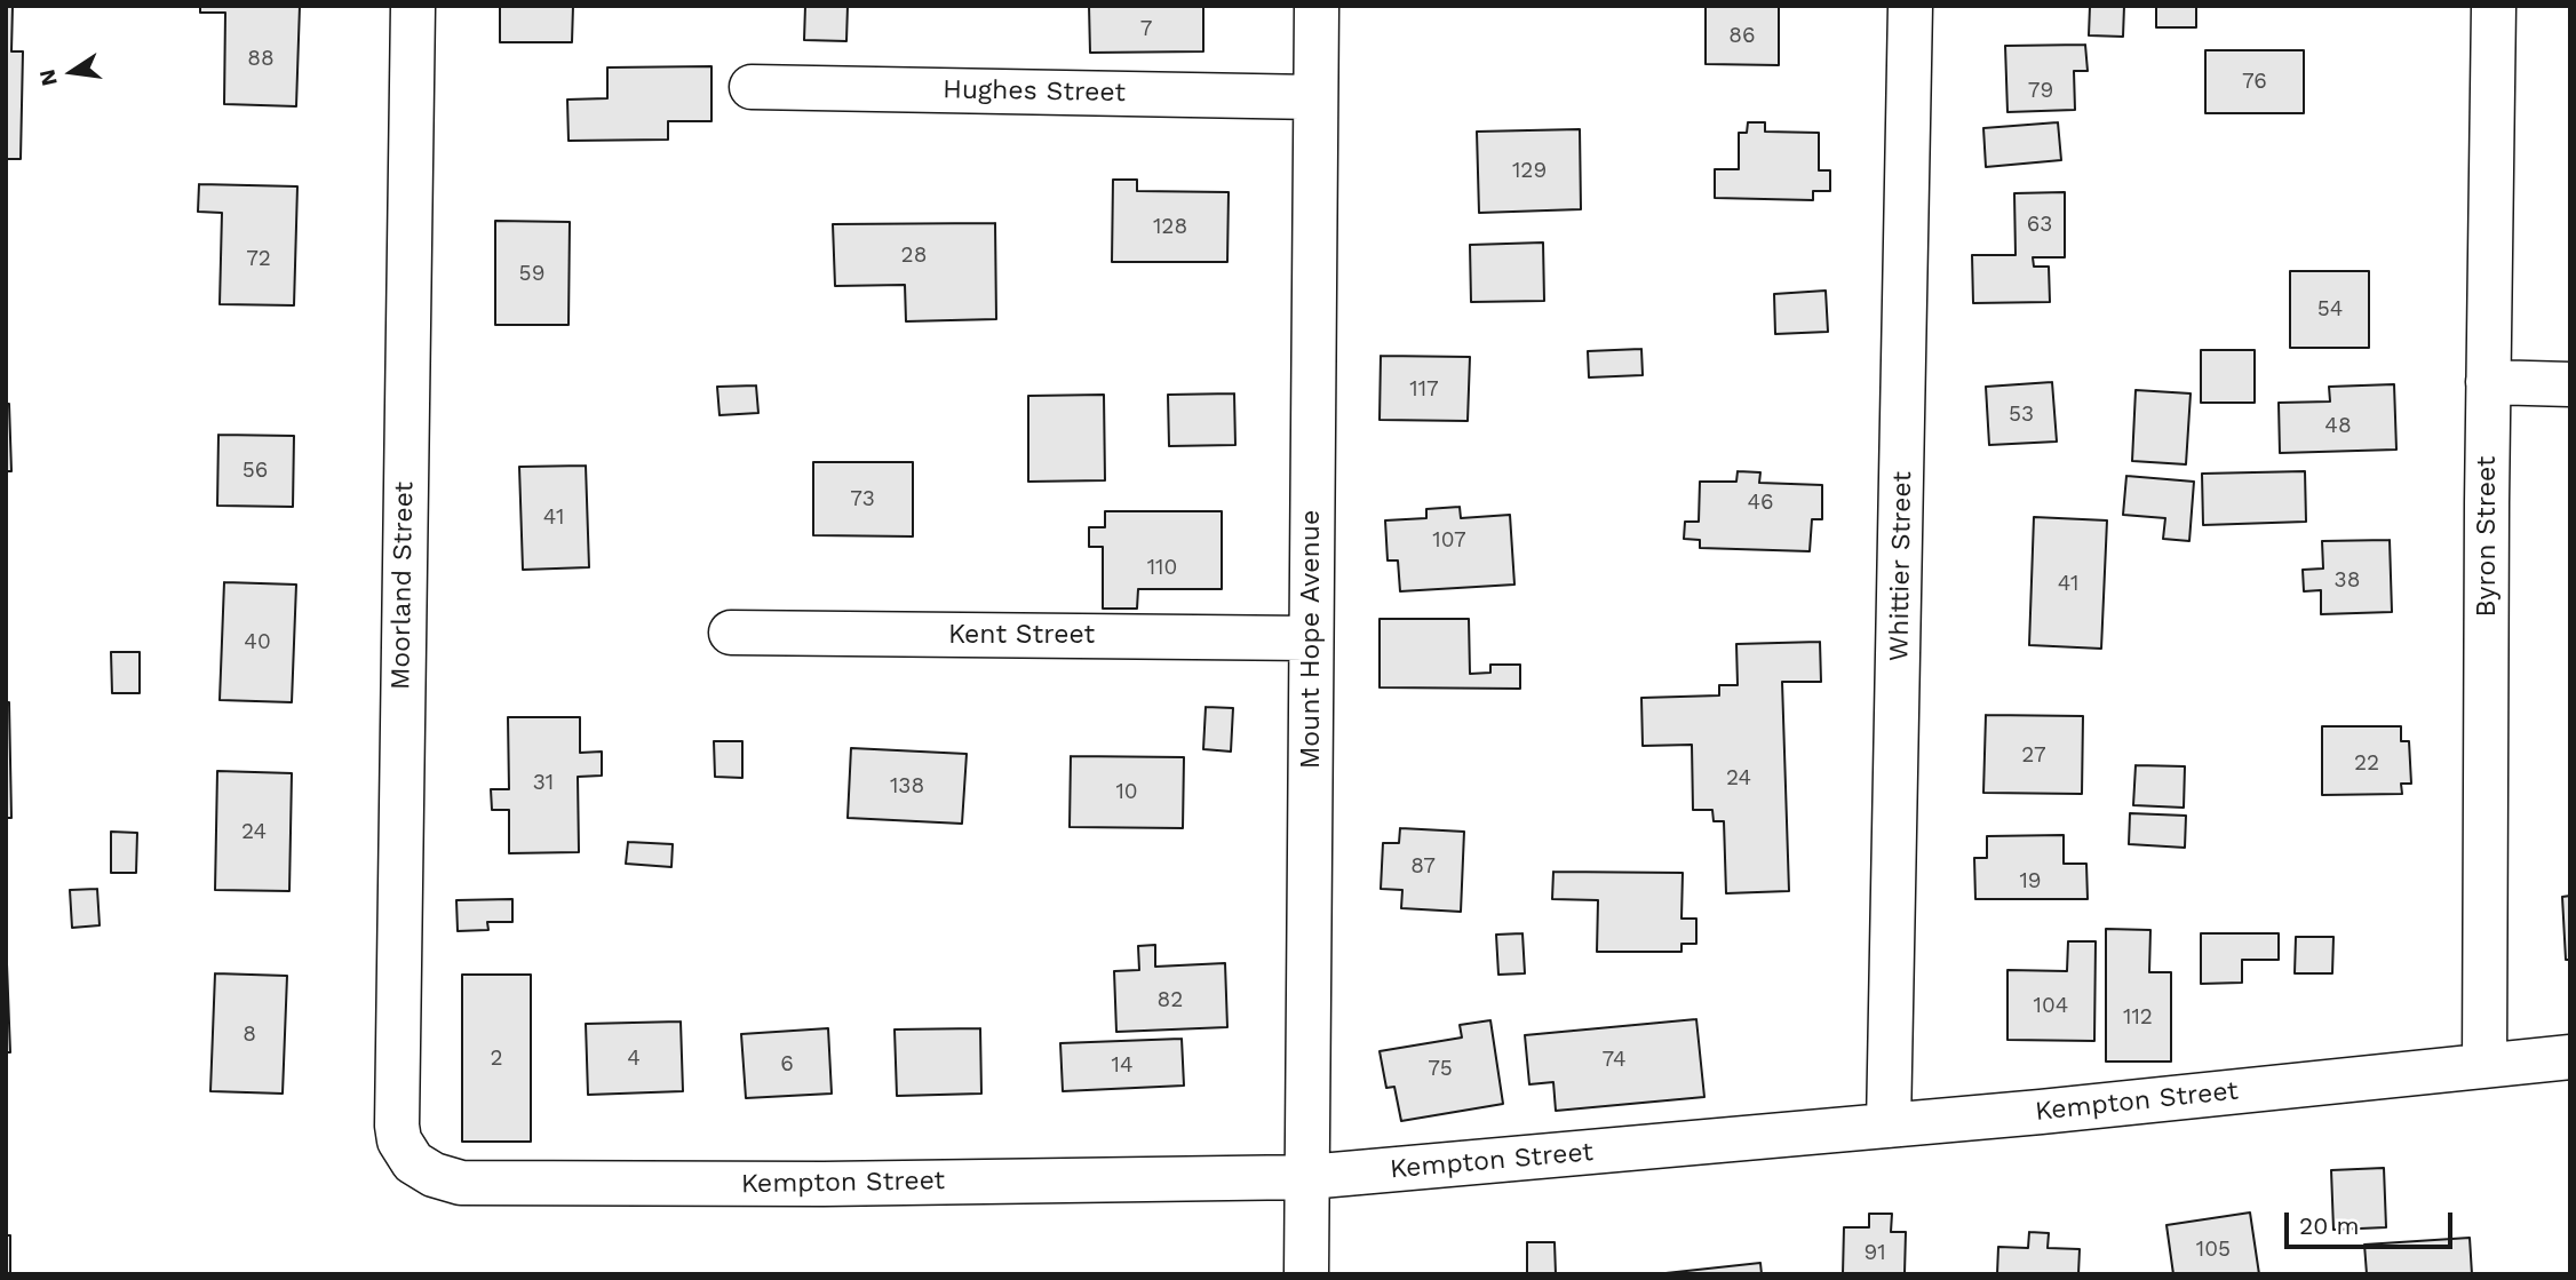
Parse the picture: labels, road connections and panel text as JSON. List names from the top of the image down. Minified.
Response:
{"streets":{"street":["Hughes Street","Byron Street","Whittier Street","Moorland Street","Kent Street","Mount Hope Avenue","Kempton Street"]},"crossings":[["Hughes Street","Mount Hope Avenue"],["Byron Street","Kempton Street"],["Whittier Street","Kempton Street"],["Moorland Street","Kempton Street"],["Kent Street","Mount Hope Avenue"],["Mount Hope Avenue","Kempton Street"]],"house_numbers":["7","86","88","76","79","129","63","128","28","72","59","54","117","53","48","56","73","46","41","107","110","38","41","40","27","22","24","31","138","10","24","87","19","82","104","112","8","2","4","74","6","14","75","105","91"],"scale_bar":"20 m","north":"left"}
